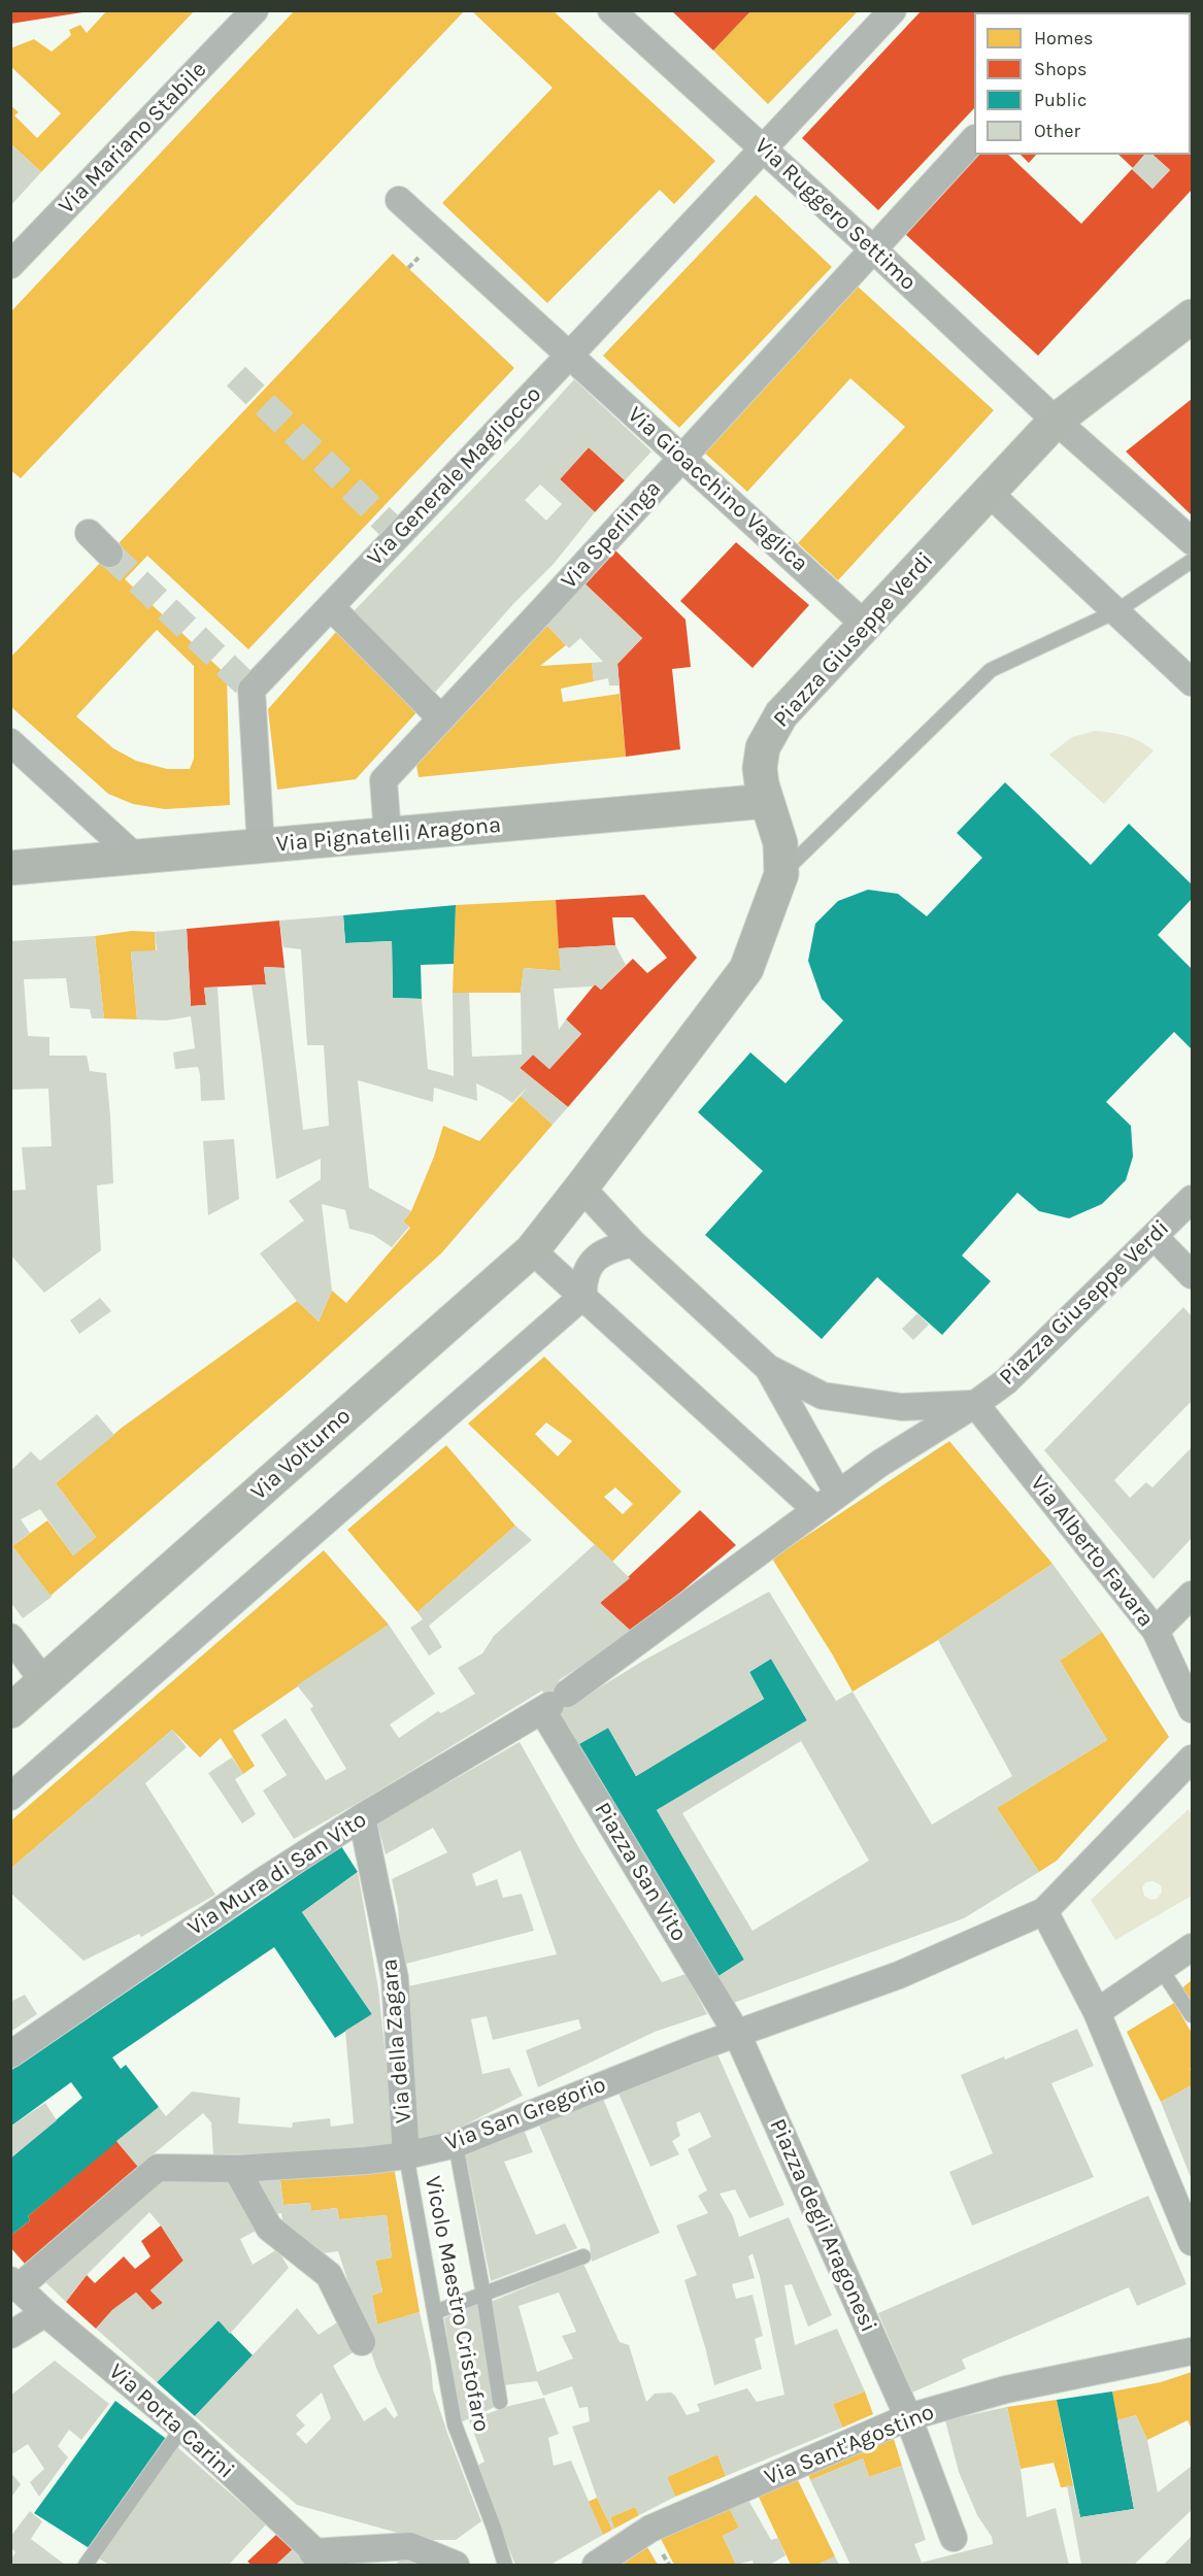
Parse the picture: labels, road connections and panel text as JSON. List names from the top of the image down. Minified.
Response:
{"streets":{"street":["Via Mariano Stabile","Via Ruggero Settimo","Via Generale Magliocco","Via Gioacchino Vaglica","Via Sperlinga","Piazza Giuseppe Verdi","Via Pignatelli Aragona","Via Volturno","Via Alberto Favara","Piazza San Vito","Via Mura di San Vito","Via della Zagara","Via San Gregorio","Piazza degli Aragonesi","Via Porta Carini","Via Sant'Agostino"],"lane":["Vicolo Maestro Cristofaro"]},"crossings":[["Via Ruggero Settimo","Via Generale Magliocco"],["Via Ruggero Settimo","Via Sperlinga"],["Via Ruggero Settimo","Piazza Giuseppe Verdi"],["Via Generale Magliocco","Via Gioacchino Vaglica"],["Via Generale Magliocco","Via Pignatelli Aragona"],["Via Gioacchino Vaglica","Via Sperlinga"],["Via Gioacchino Vaglica","Piazza Giuseppe Verdi"],["Via Sperlinga","Via Pignatelli Aragona"],["Piazza Giuseppe Verdi","Via Pignatelli Aragona"],["Piazza Giuseppe Verdi","Via Volturno"],["Piazza Giuseppe Verdi","Via Alberto Favara"],["Piazza Giuseppe Verdi","Via Mura di San Vito"],["Piazza San Vito","Via Mura di San Vito"],["Piazza San Vito","Via San Gregorio"],["Piazza San Vito","Piazza degli Aragonesi"],["Via Mura di San Vito","Via della Zagara"],["Via della Zagara","Via San Gregorio"],["Via della Zagara","Vicolo Maestro Cristofaro"],["Via San Gregorio","Piazza degli Aragonesi"],["Via San Gregorio","Vicolo Maestro Cristofaro"],["Via San Gregorio","Via Porta Carini"],["Piazza degli Aragonesi","Via Sant'Agostino"]],"legend":["Homes","Shops","Public","Other"]}
